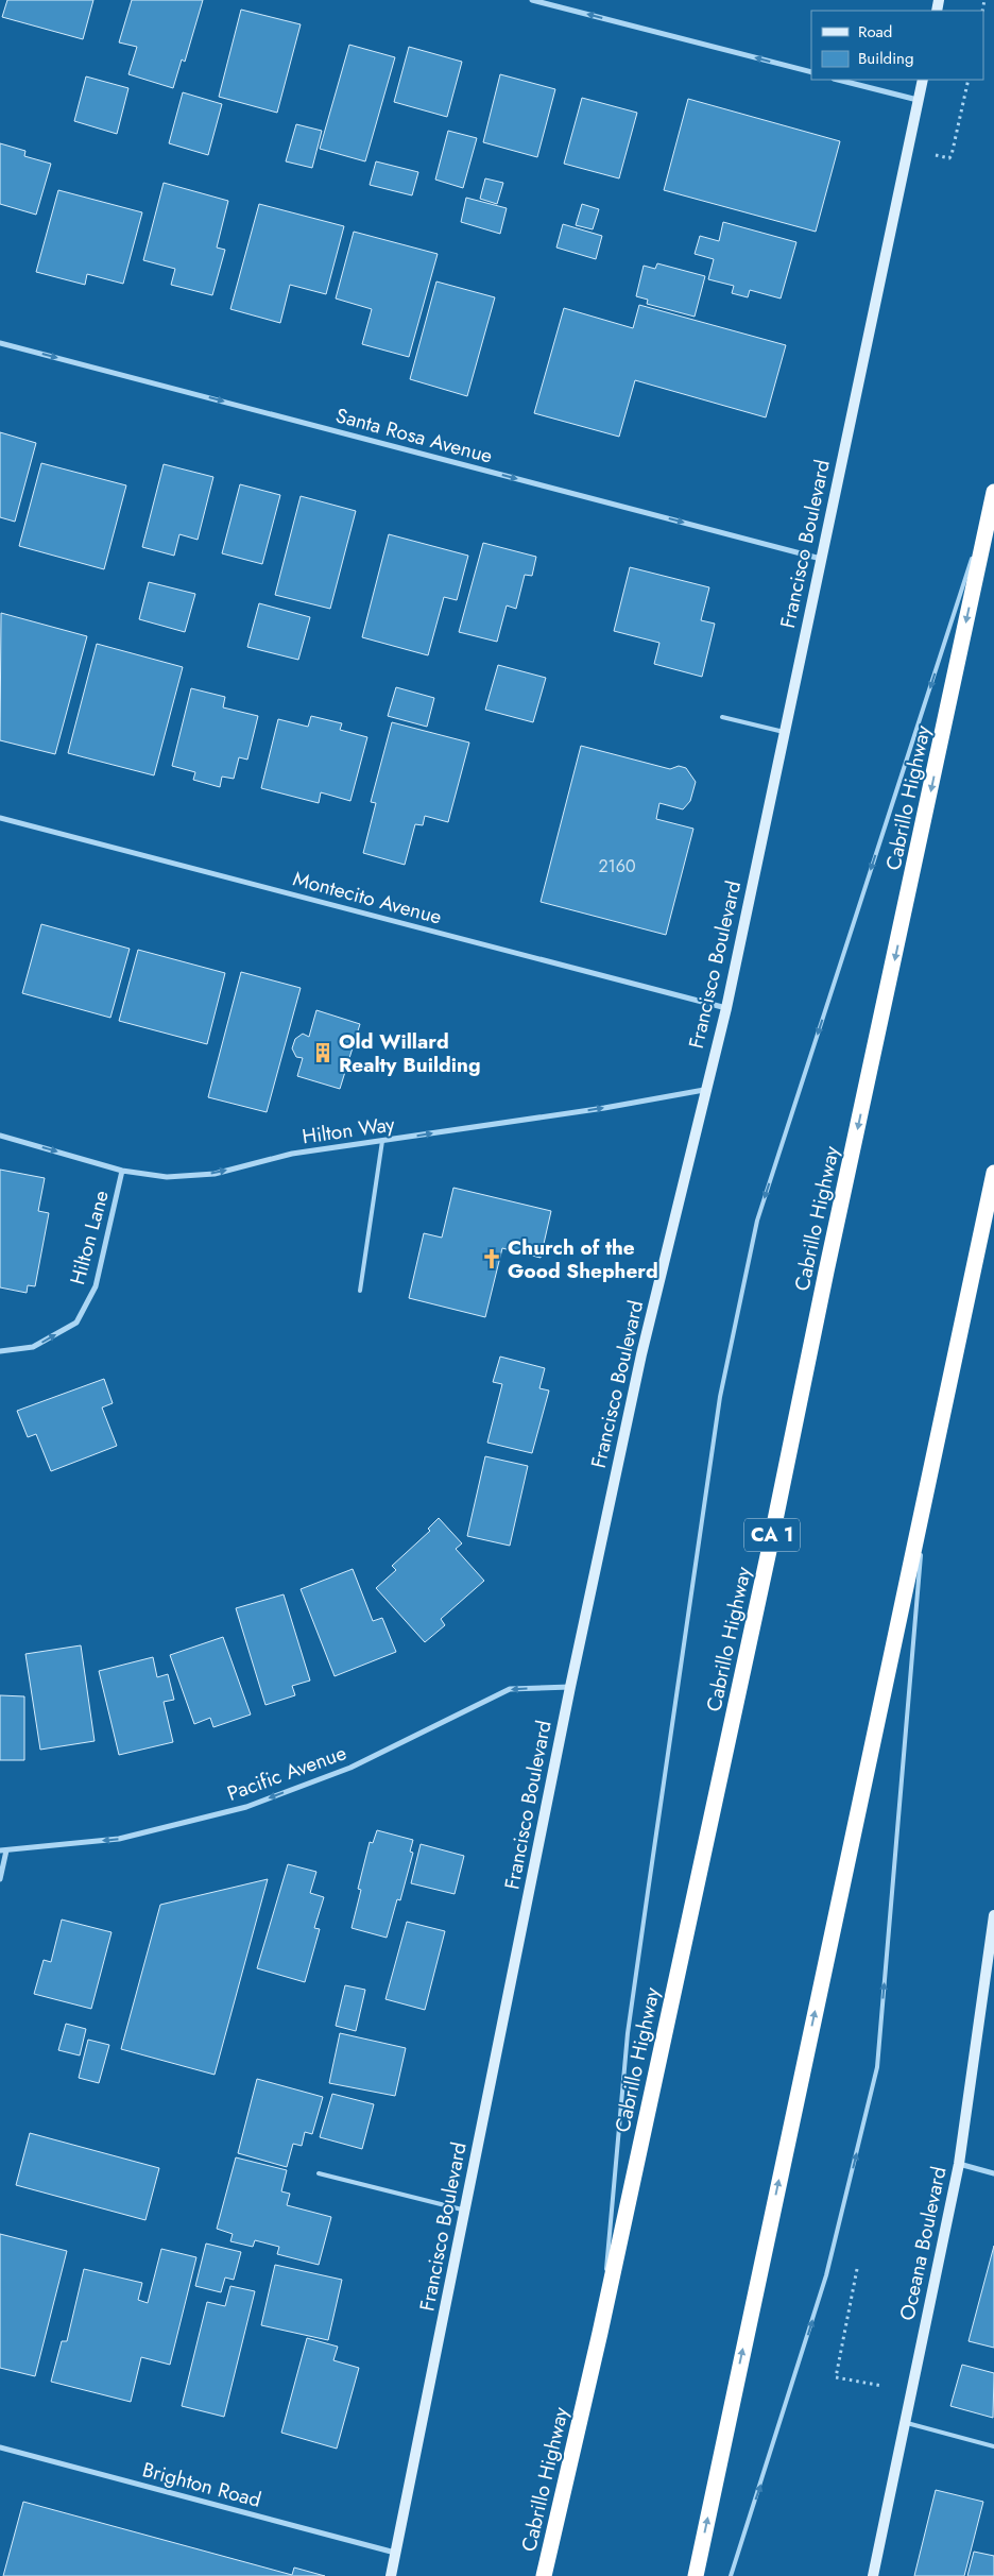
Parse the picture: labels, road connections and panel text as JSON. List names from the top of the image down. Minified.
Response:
{"streets":{"highway":["Cabrillo Highway","CA 1"],"street":["Santa Rosa Avenue","Francisco Boulevard","Montecito Avenue","Hilton Way","Hilton Lane","Pacific Avenue","Oceana Boulevard","Brighton Road"]},"crossings":[["Santa Rosa Avenue","Francisco Boulevard"],["Francisco Boulevard","Montecito Avenue"],["Francisco Boulevard","Hilton Way"],["Francisco Boulevard","Pacific Avenue"],["Francisco Boulevard","Brighton Road"],["Hilton Way","Hilton Lane"]],"one_way":["Santa Rosa Avenue","Cabrillo Highway","Hilton Way","Hilton Lane","Pacific Avenue"],"places":{"building":["Old Willard Realty Building"],"church":["Church of the Good Shepherd"]},"house_numbers":["2160"],"legend":["Road","Building"]}
